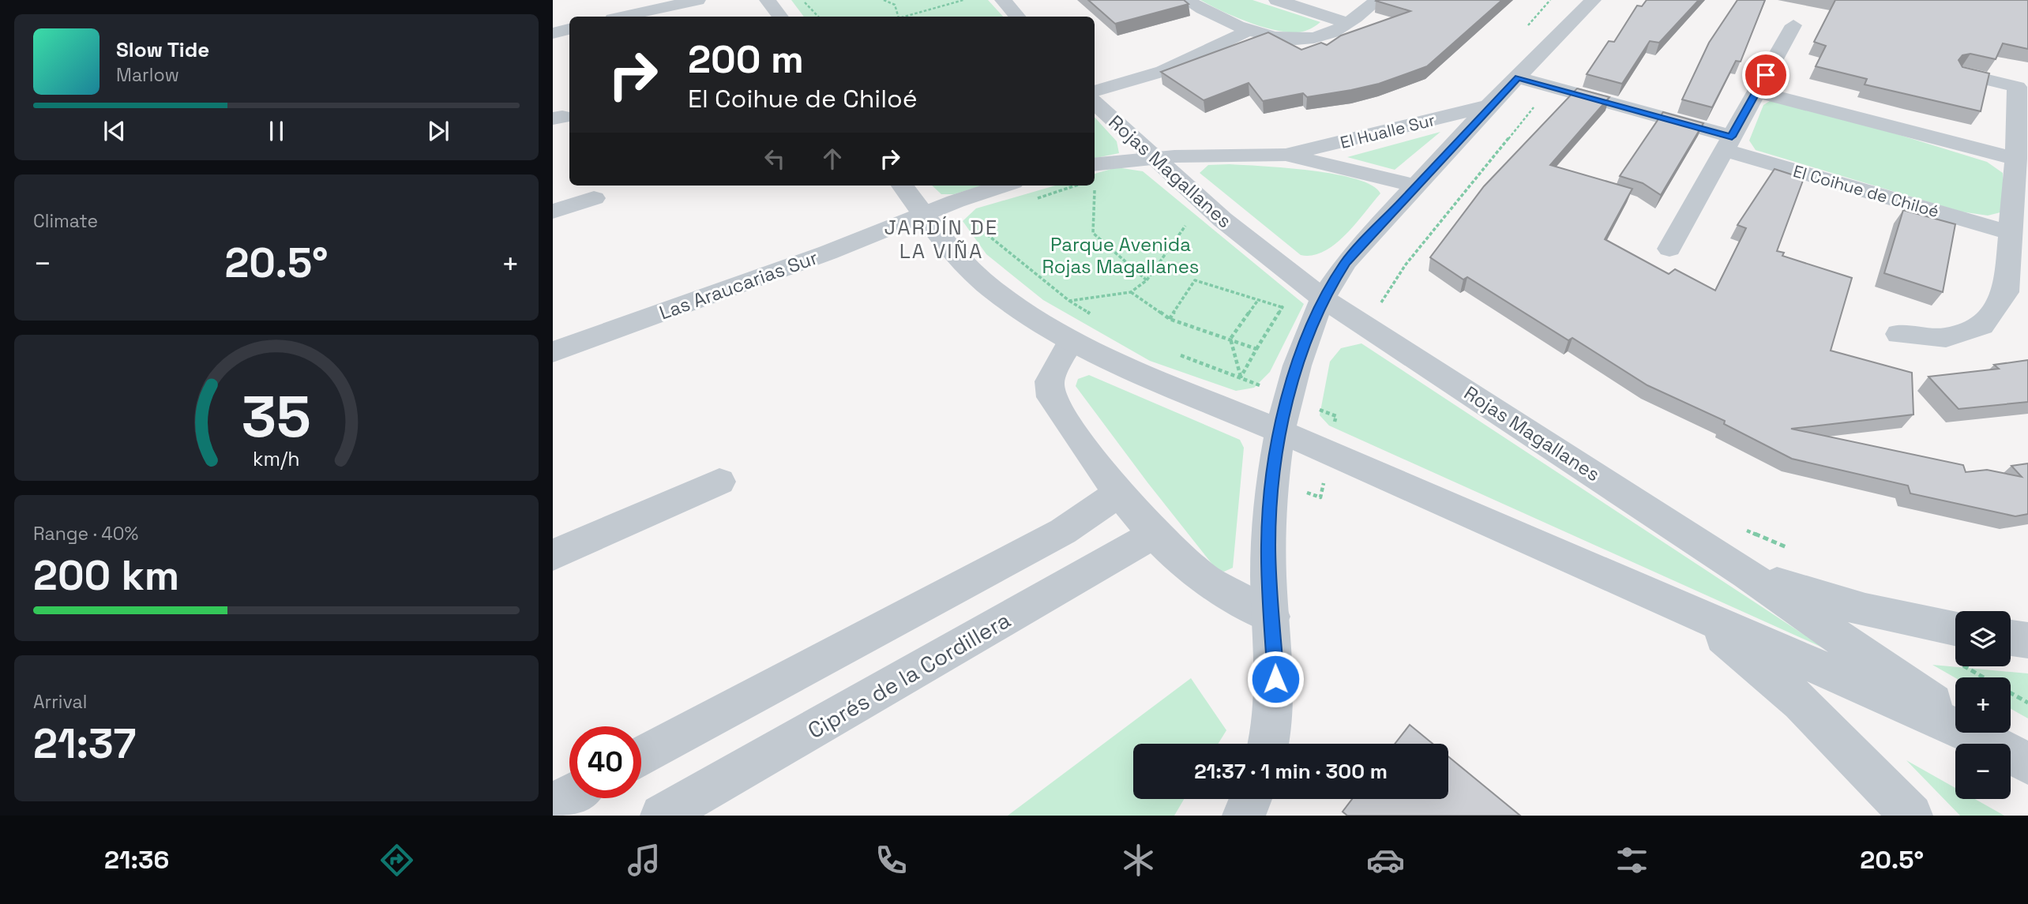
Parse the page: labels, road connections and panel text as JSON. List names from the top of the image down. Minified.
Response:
{"streets":{"street":["El Hualle Sur","Rojas Magallanes","El Coihue de Chiloé","Las Araucarias Sur","Ciprés de la Cordillera"]},"crossings":[["El Hualle Sur","Rojas Magallanes"],["El Hualle Sur","El Coihue de Chiloé"],["Rojas Magallanes","Las Araucarias Sur"]],"districts":["JARDÍN DE LA VIÑA"],"parks":["Parque Avenida Rojas Magallanes"],"page":{"turn":["200 m","El Coihue de Chiloé"],"song":["Slow Tide","Marlow"],"tile":["Climate",["Range · 40%","200 km"],["Arrival","21:37"]],"heat":["−","20.5°","+"],"map_buttons":["+","−"],"limit":"40","trip":"21:37 · 1 min · 300 m","tabs":["21:36","20.5°"],"gauge":["35","km/h"]}}
